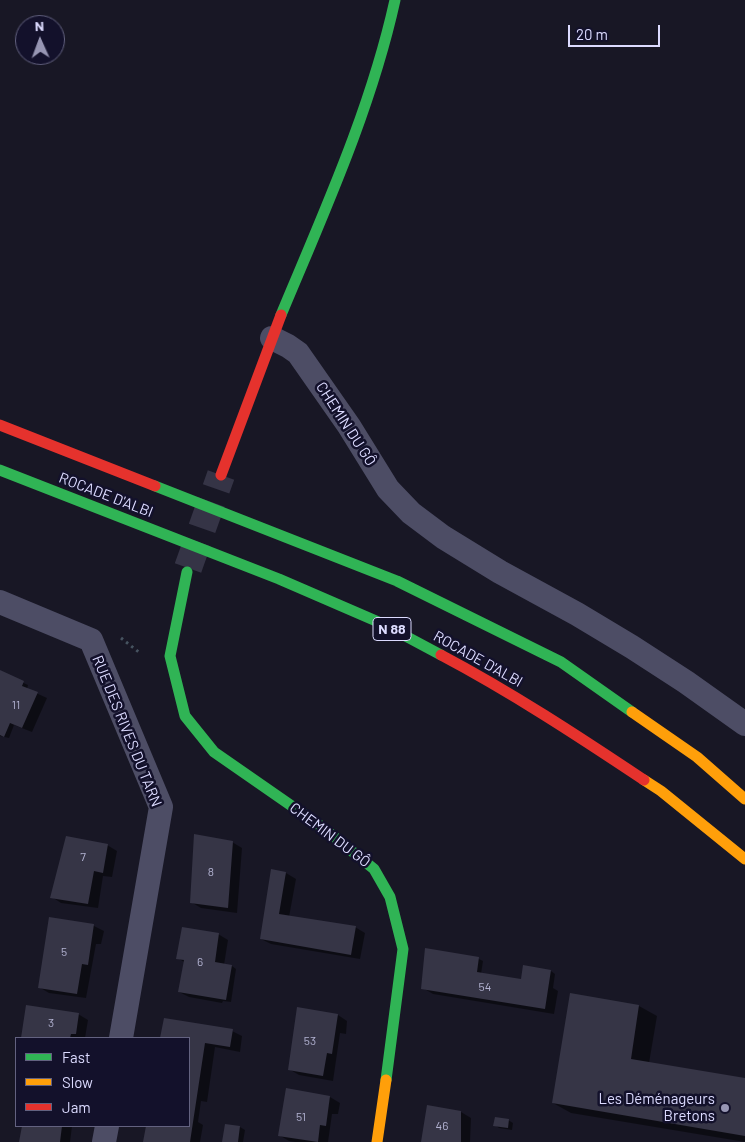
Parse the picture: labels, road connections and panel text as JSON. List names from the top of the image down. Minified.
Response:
{"streets":{"main road":["CHEMIN DU GÔ","ROCADE D'ALBI","N 88"],"street":["RUE DES RIVES DU TARN"]},"places":["Les Déménageurs Bretons"],"house_numbers":["11","7","8","5","6","54","3","53","51","46"],"legend":["Fast","Slow","Jam"],"scale_bar":"20 m","north":"top"}
